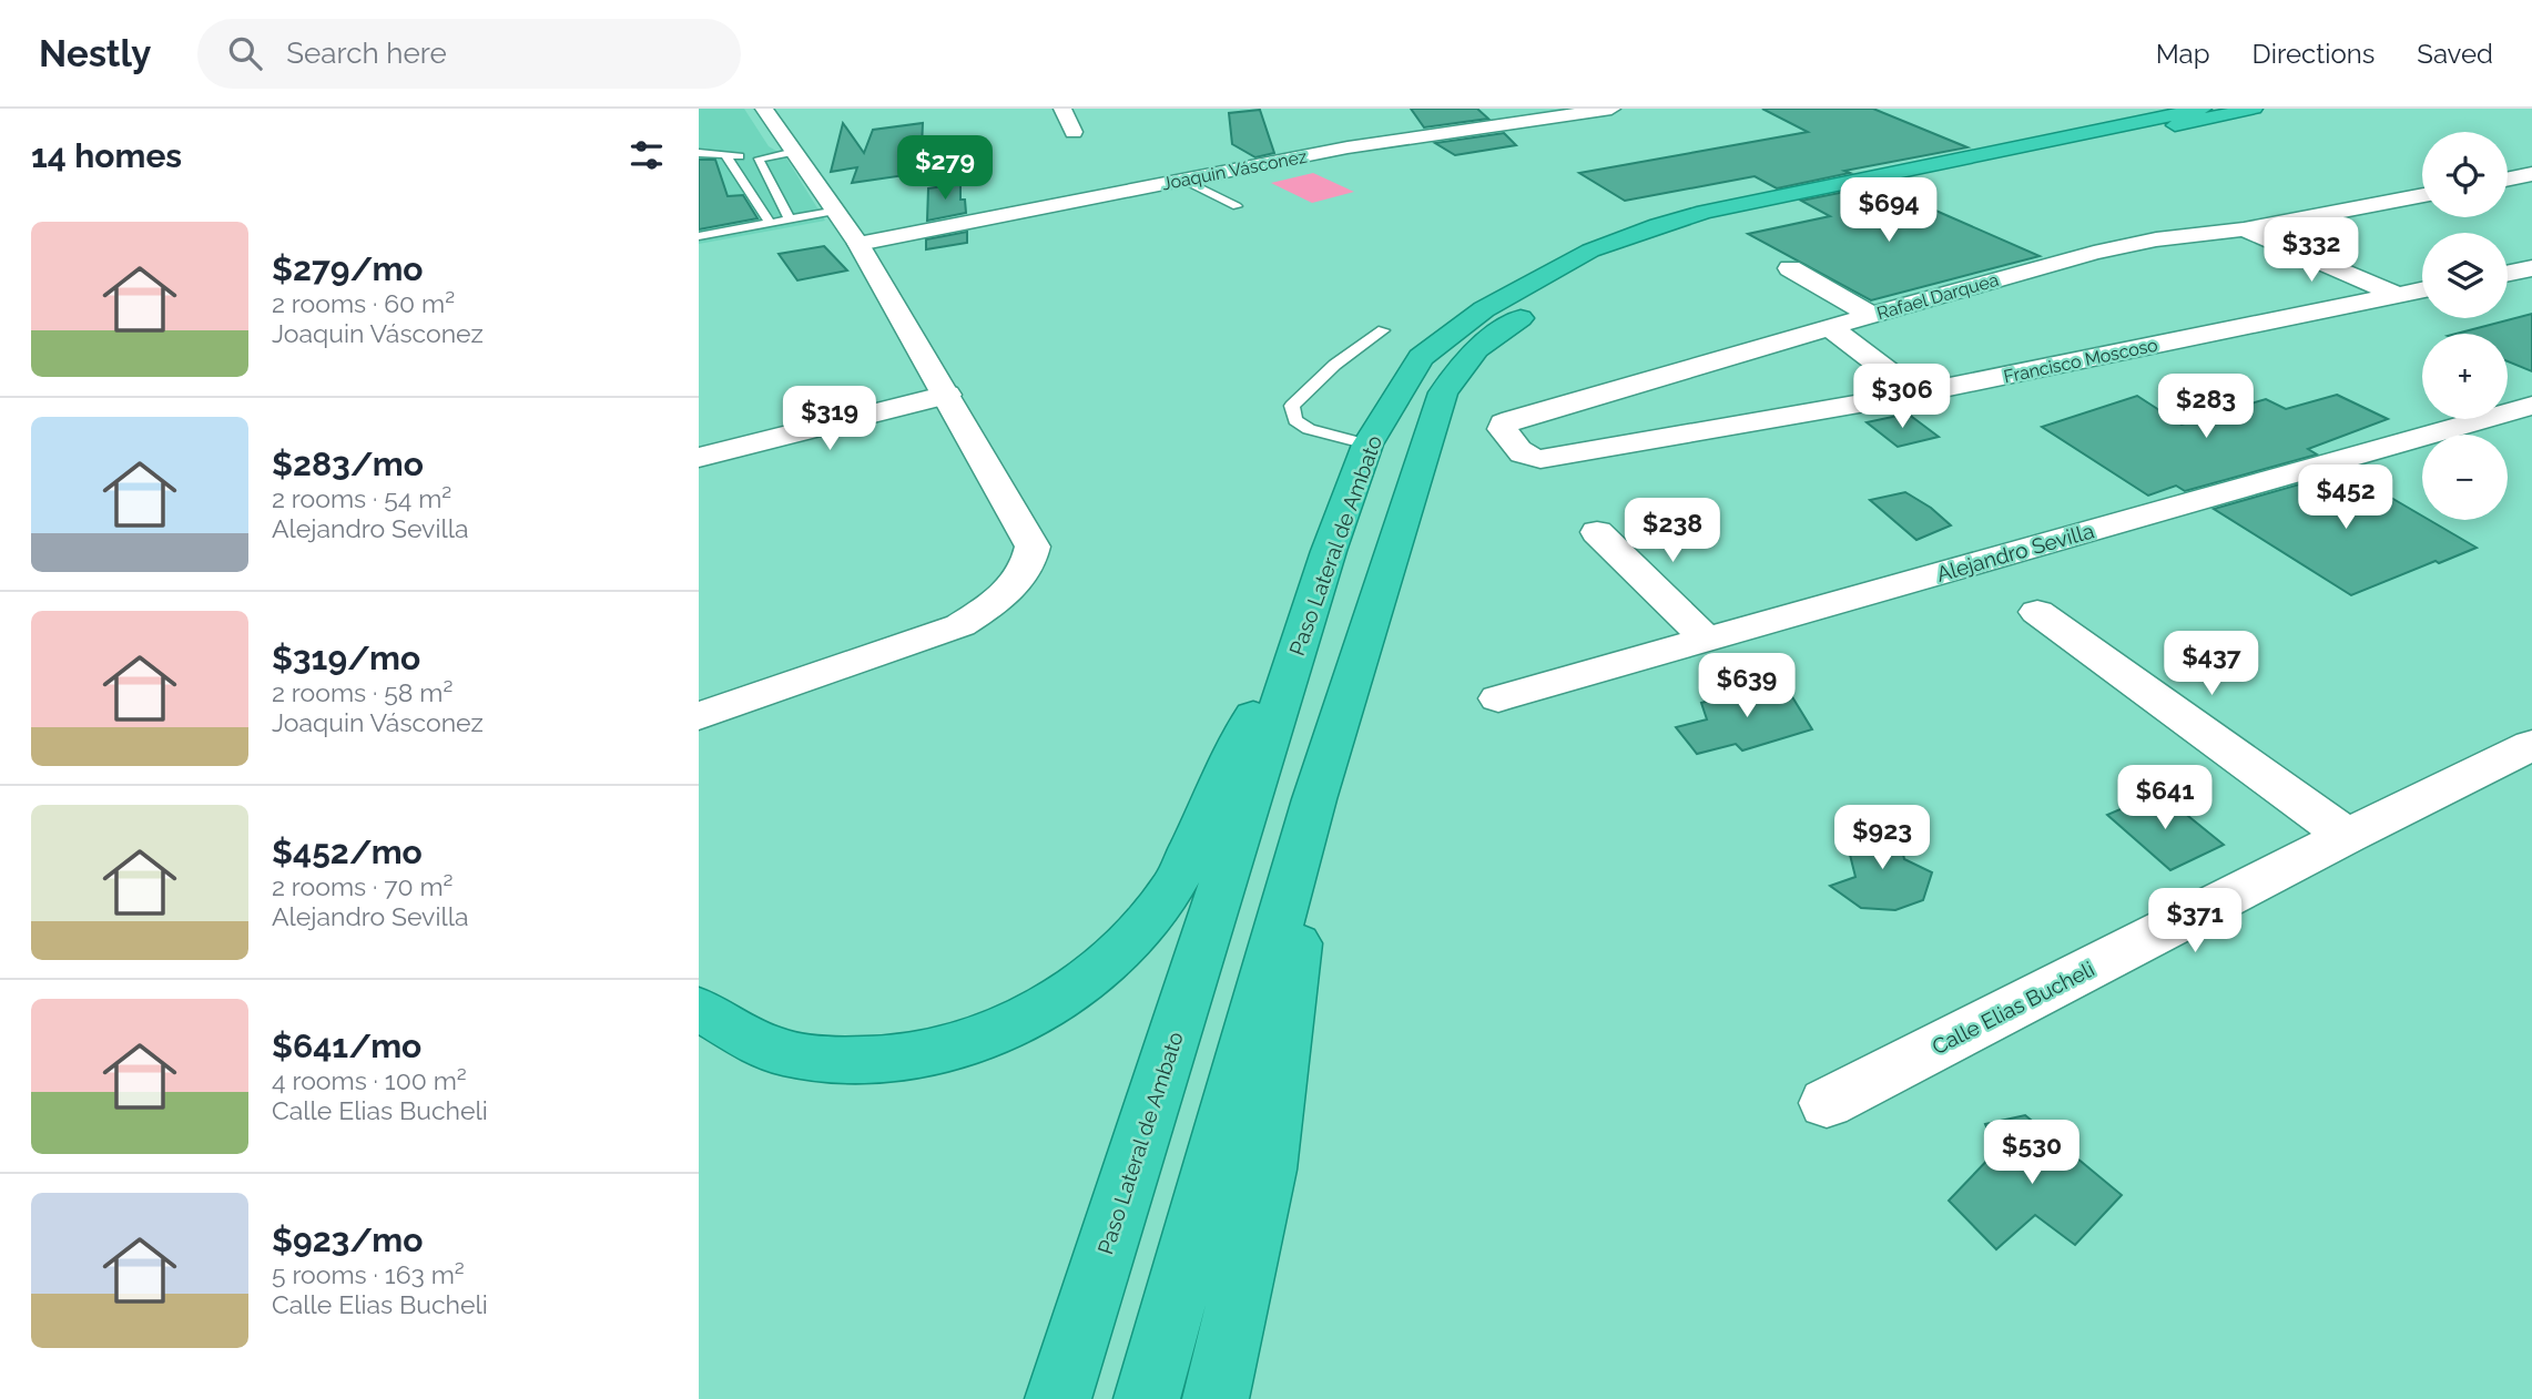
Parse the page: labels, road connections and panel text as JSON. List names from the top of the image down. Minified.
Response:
{"streets":{"highway":["Paso Lateral de Ambato"],"street":["Joaquin Vásconez","Rafael Darquea","Francisco Moscoso","Alejandro Sevilla","Calle Elias Bucheli"]},"crossings":[["Rafael Darquea","Francisco Moscoso"]],"page":{"header":"Nestly","search":"Search here","nav":["Map","Directions","Saved"],"heading":"14 homes","map_buttons":["+","−"],"price":["$279","$694","$332","$306","$283","$319","$452","$238","$437","$639","$641","$923","$371","$530"],"list":[{"name":"$279/mo","note":"2 rooms · 60 m² · Joaquin Vásconez"},{"name":"$283/mo","note":"2 rooms · 54 m² · Alejandro Sevilla"},{"name":"$319/mo","note":"2 rooms · 58 m² · Joaquin Vásconez"},{"name":"$452/mo","note":"2 rooms · 70 m² · Alejandro Sevilla"},{"name":"$641/mo","note":"4 rooms · 100 m² · Calle Elias Bucheli"},{"name":"$923/mo","note":"5 rooms · 163 m² · Calle Elias Bucheli"}]}}
